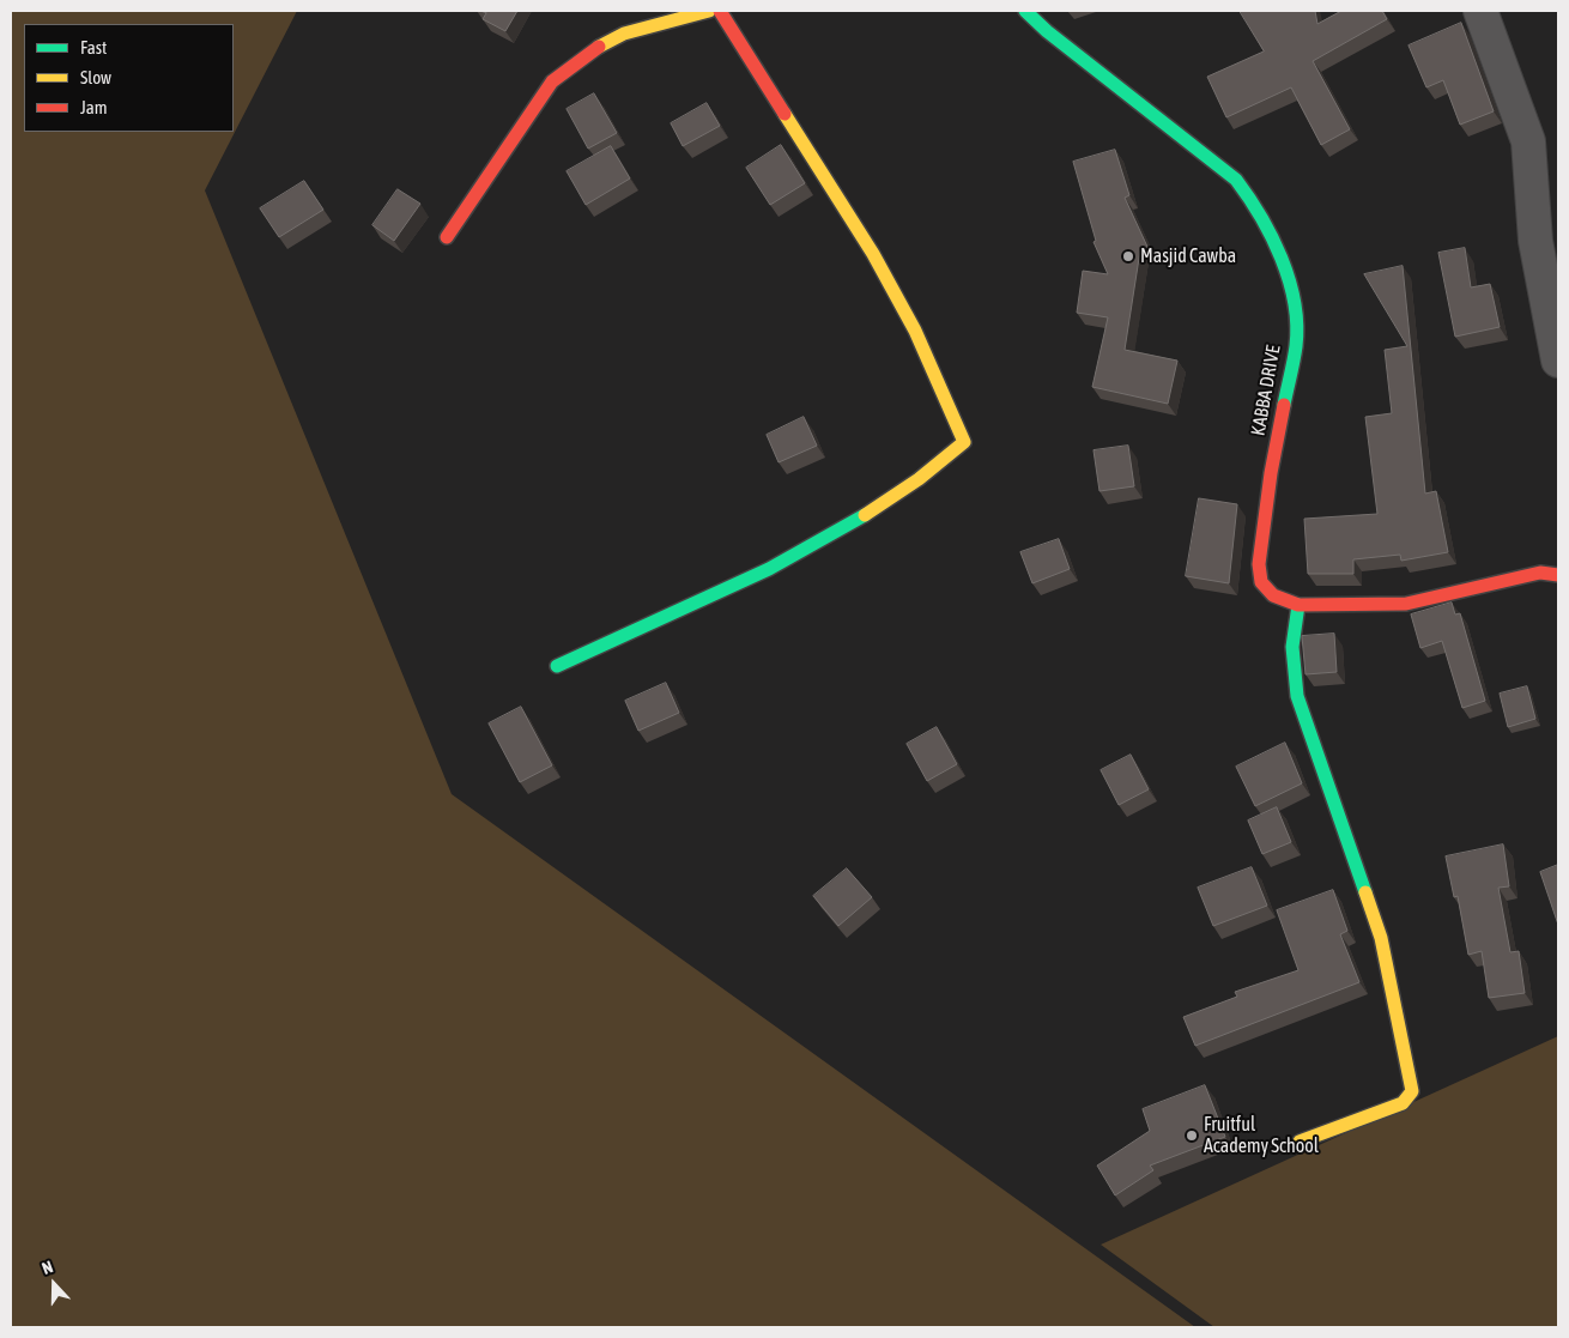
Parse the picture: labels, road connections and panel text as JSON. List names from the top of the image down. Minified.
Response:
{"streets":{"street":["KABBA DRIVE"]},"places":["Masjid Cawba","Fruitful Academy School"],"legend":["Fast","Slow","Jam"],"north":"top"}
